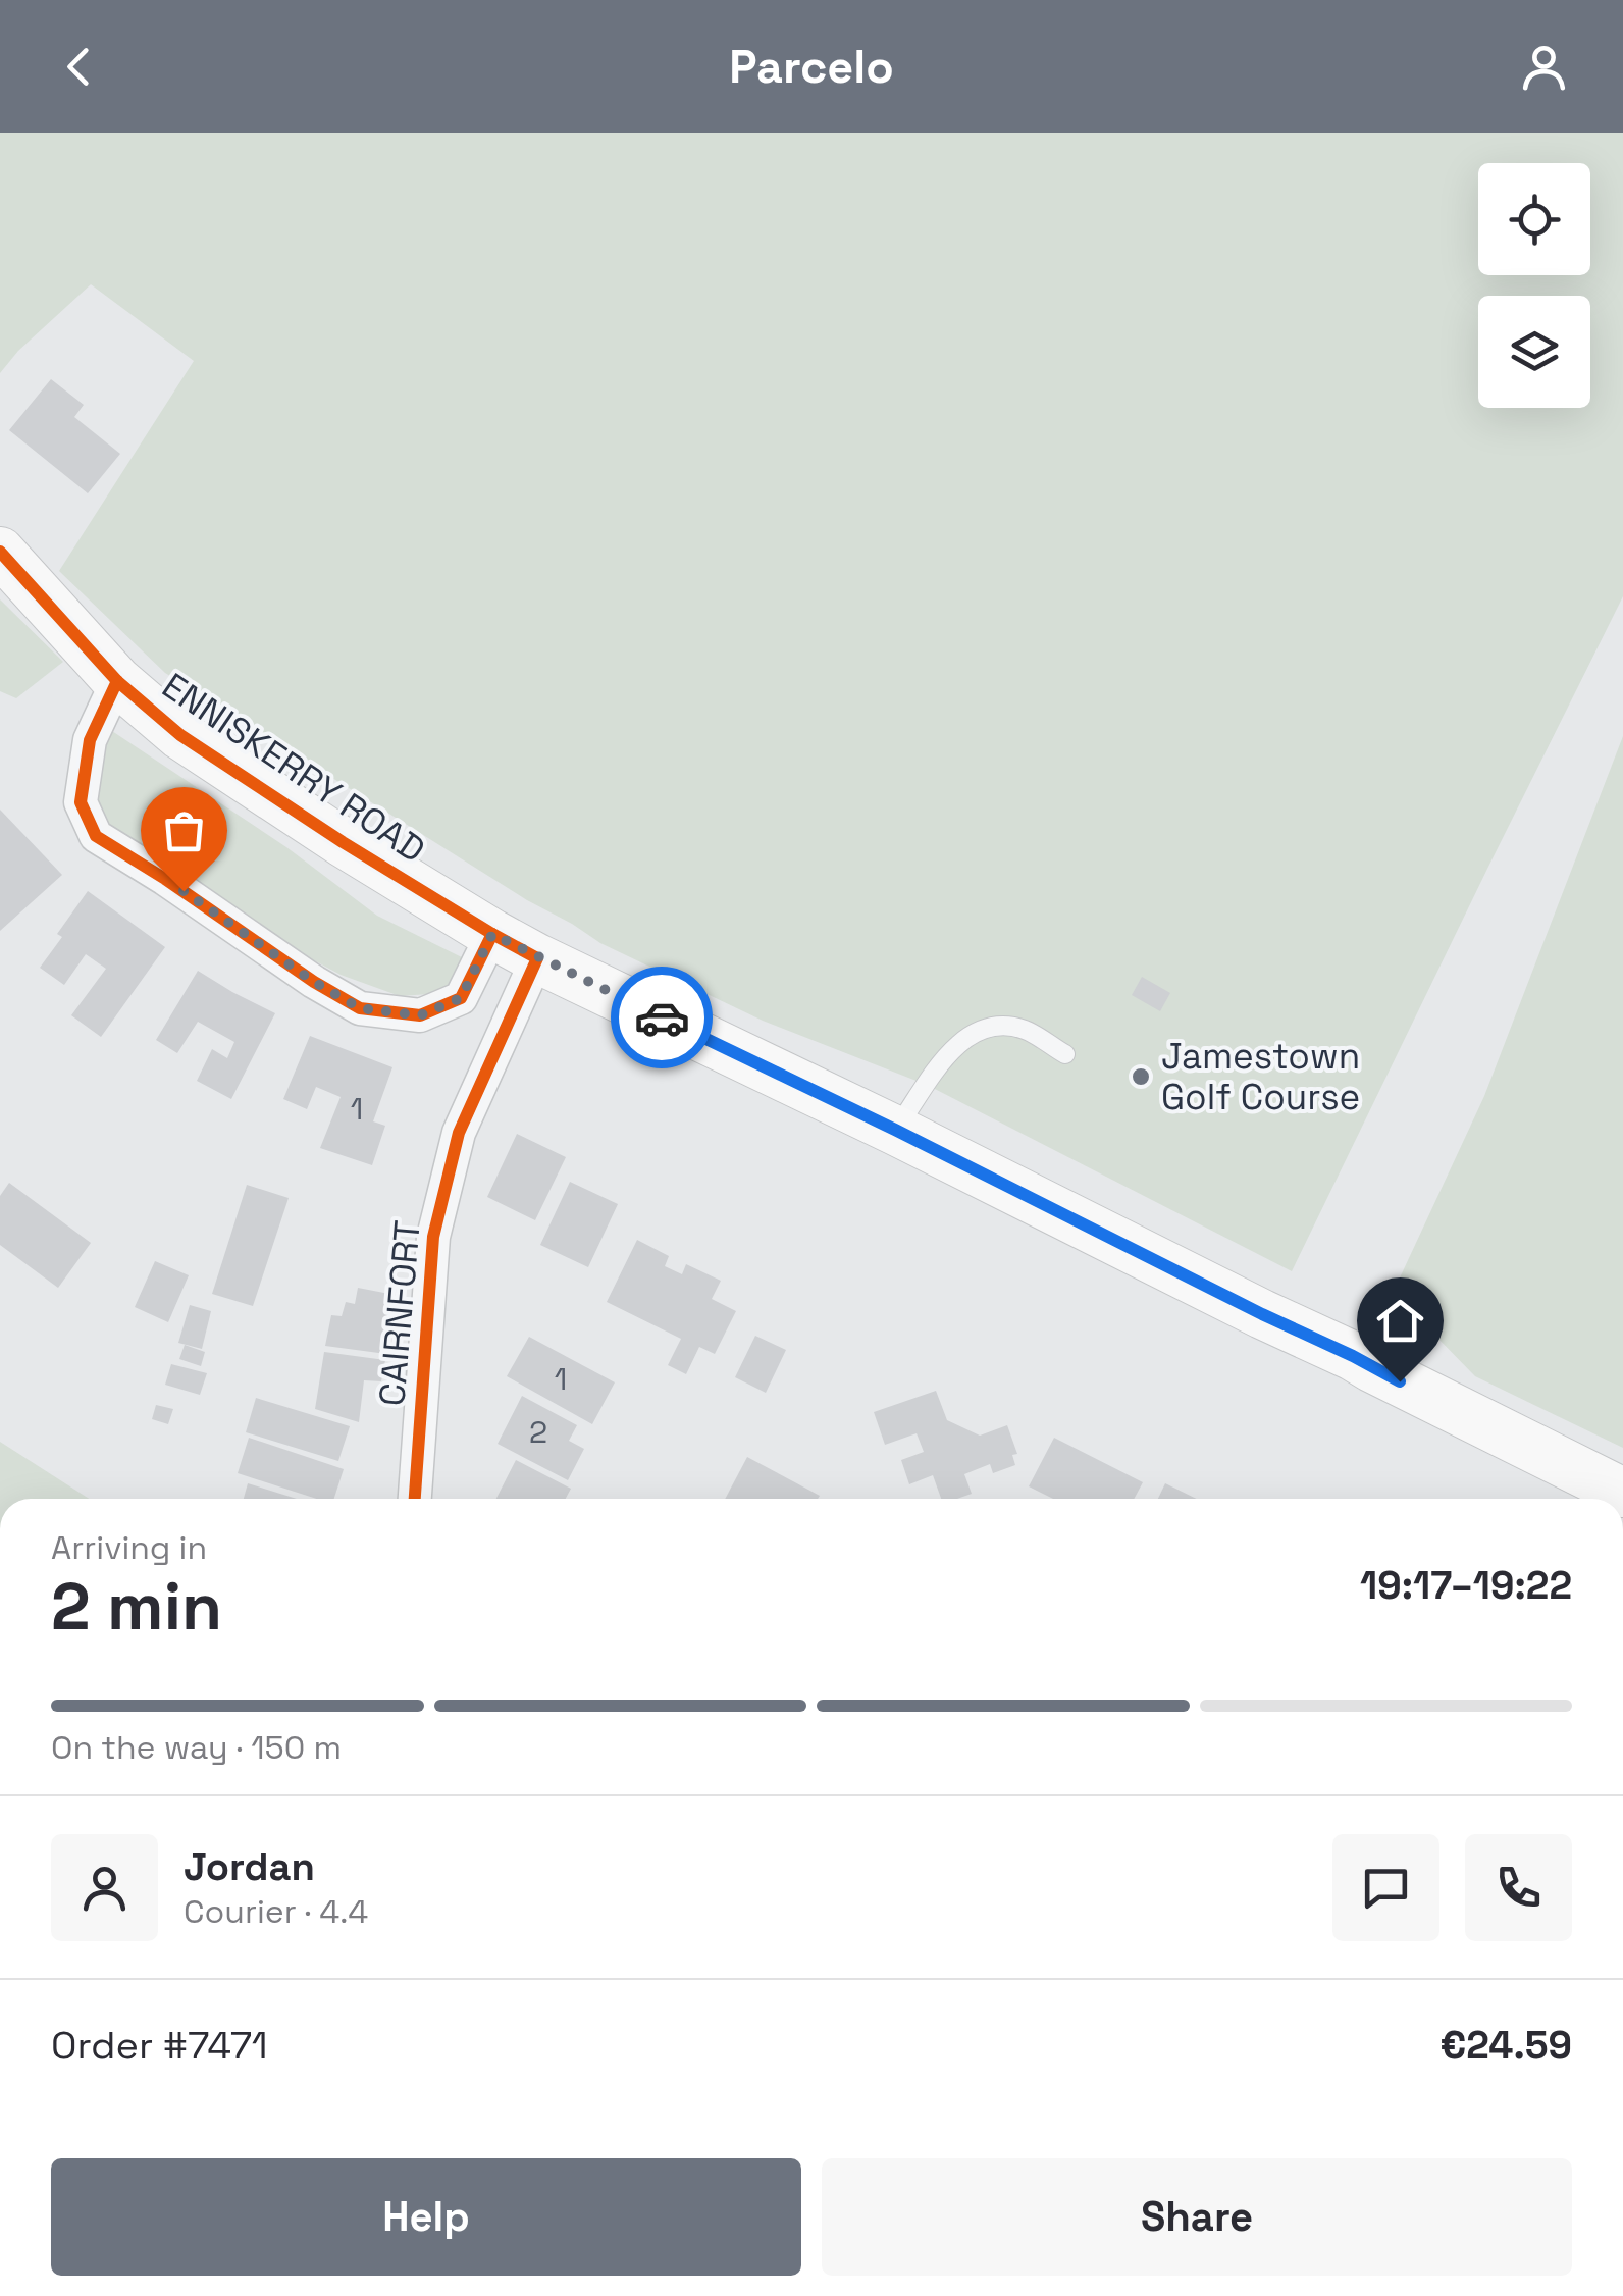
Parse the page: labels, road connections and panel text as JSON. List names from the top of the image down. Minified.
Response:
{"streets":{"main road":["ENNISKERRY ROAD"],"street":["CAIRNFORT"]},"crossings":[["ENNISKERRY ROAD","CAIRNFORT"]],"places":["Jamestown Golf Course"],"house_numbers":["1","1","2"],"page":{"header":"Parcelo","heading":["2 min","Arriving in","19:17–19:22"],"panel":["Jordan","Courier · 4.4","Order #7471","€24.59"],"bar":"On the way · 150 m","buttons":["Help","Share"]}}
